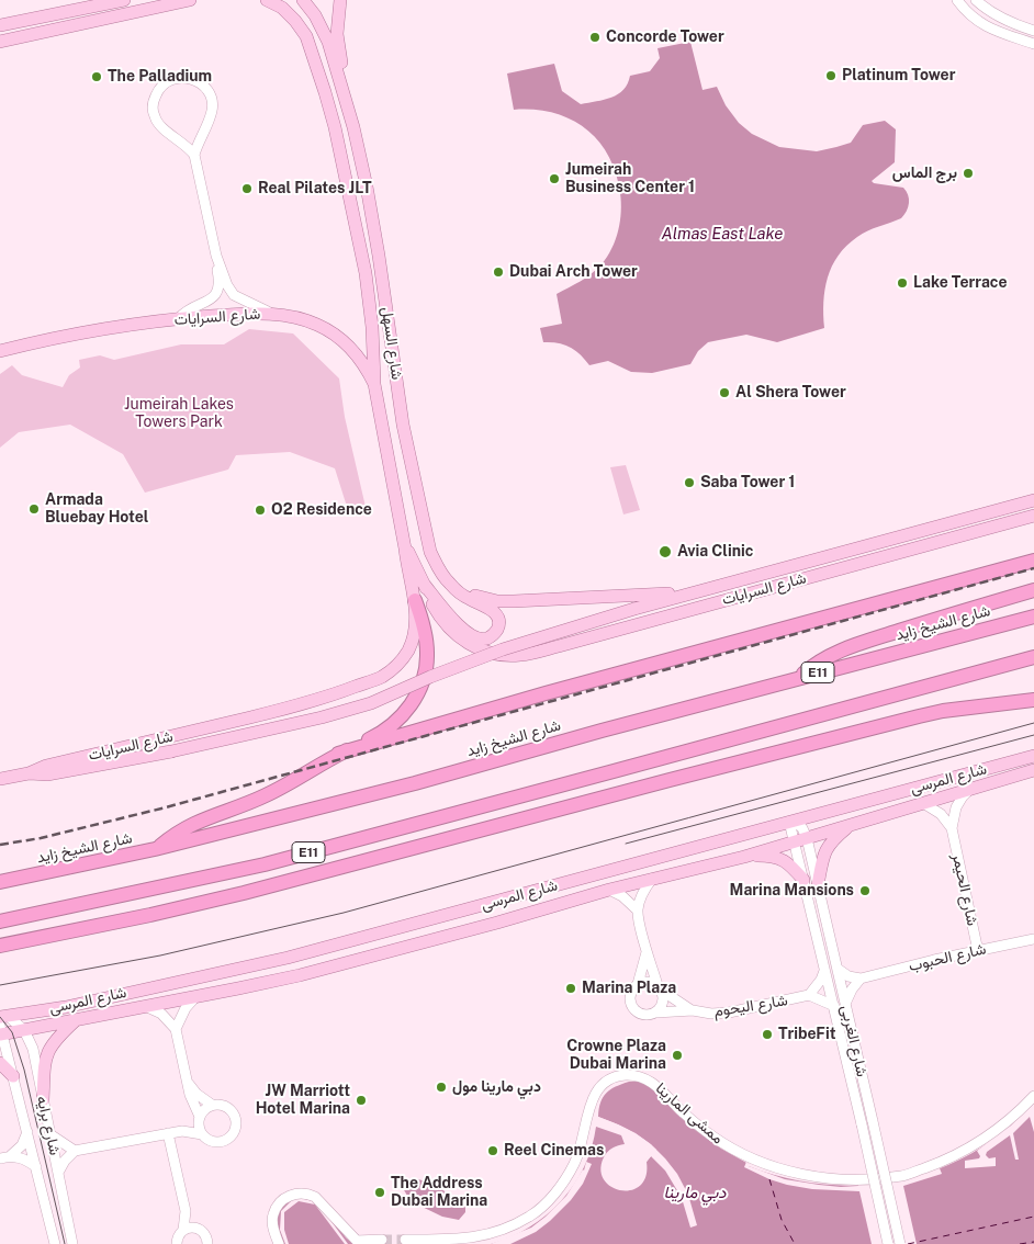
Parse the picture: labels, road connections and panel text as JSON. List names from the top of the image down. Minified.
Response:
{"streets":{"highway":["شارع الشيخ زايد","E11"],"main road":["شارع السرايات","شارع السهل","شارع المرسى"],"street":["شارع الحيمر","شارع الحبوب","شارع اليحوم","شارع الغربى","ممشى المارينا","شارع برايه"]},"crossings":[["شارع السرايات","شارع السهل"],["شارع المرسى","شارع الحيمر"],["شارع المرسى","شارع الحبوب"],["شارع المرسى","شارع اليحوم"],["شارع المرسى","شارع الغربى"],["شارع المرسى","شارع برايه"],["شارع الحيمر","شارع الحبوب"],["شارع الحيمر","شارع الغربى"],["شارع الحبوب","شارع الغربى"],["شارع اليحوم","شارع الغربى"]],"water":["Almas East Lake","دبي مارينا"],"parks":["Jumeirah Lakes Towers Park"],"places":["Concorde Tower","Platinum Tower","The Palladium","برج الماس","Jumeirah Business Center 1","Real Pilates JLT","Dubai Arch Tower","Lake Terrace","Al Shera Tower","Saba Tower 1","Armada Bluebay Hotel","O2 Residence","Avia Clinic","Marina Mansions","Marina Plaza","TribeFit","Crowne Plaza Dubai Marina","دبي مارينا مول","JW Marriott Hotel Marina","Reel Cinemas","The Address Dubai Marina"]}
